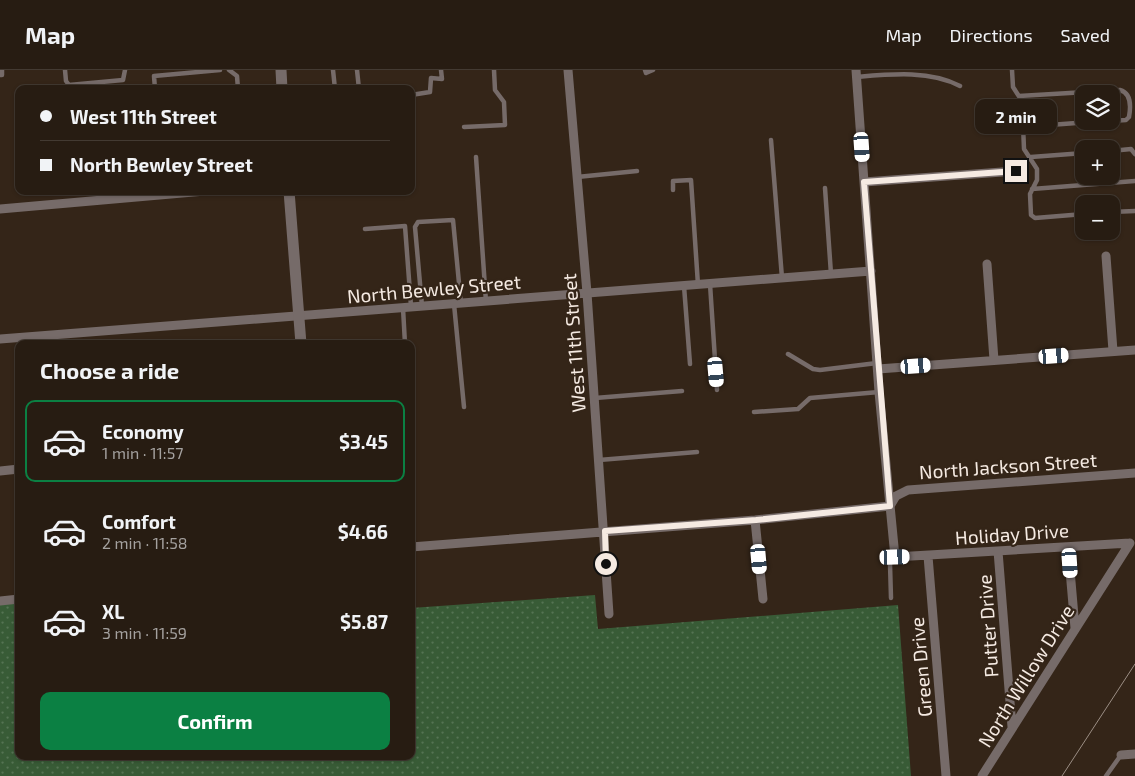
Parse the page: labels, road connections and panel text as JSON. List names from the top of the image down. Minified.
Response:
{"streets":{"street":["North Bewley Street","West 11th Street","North Jackson Street","Holiday Drive","Putter Drive","Green Drive","North Willow Drive"]},"crossings":[["North Bewley Street","West 11th Street"],["Holiday Drive","Putter Drive"],["Holiday Drive","Green Drive"],["Holiday Drive","North Willow Drive"],["Putter Drive","North Willow Drive"]],"page":{"header":"Map","nav":["Map","Directions","Saved"],"map_buttons":["+","−"],"banner":["West 11th Street","North Bewley Street"],"bubble":"2 min","heading":"Choose a ride","list":[{"name":"Economy","note":"1 min · 11:57","value":"$3.45"},{"name":"Comfort","note":"2 min · 11:58","value":"$4.66"},{"name":"XL","note":"3 min · 11:59","value":"$5.87"}],"buttons":"Confirm"}}
